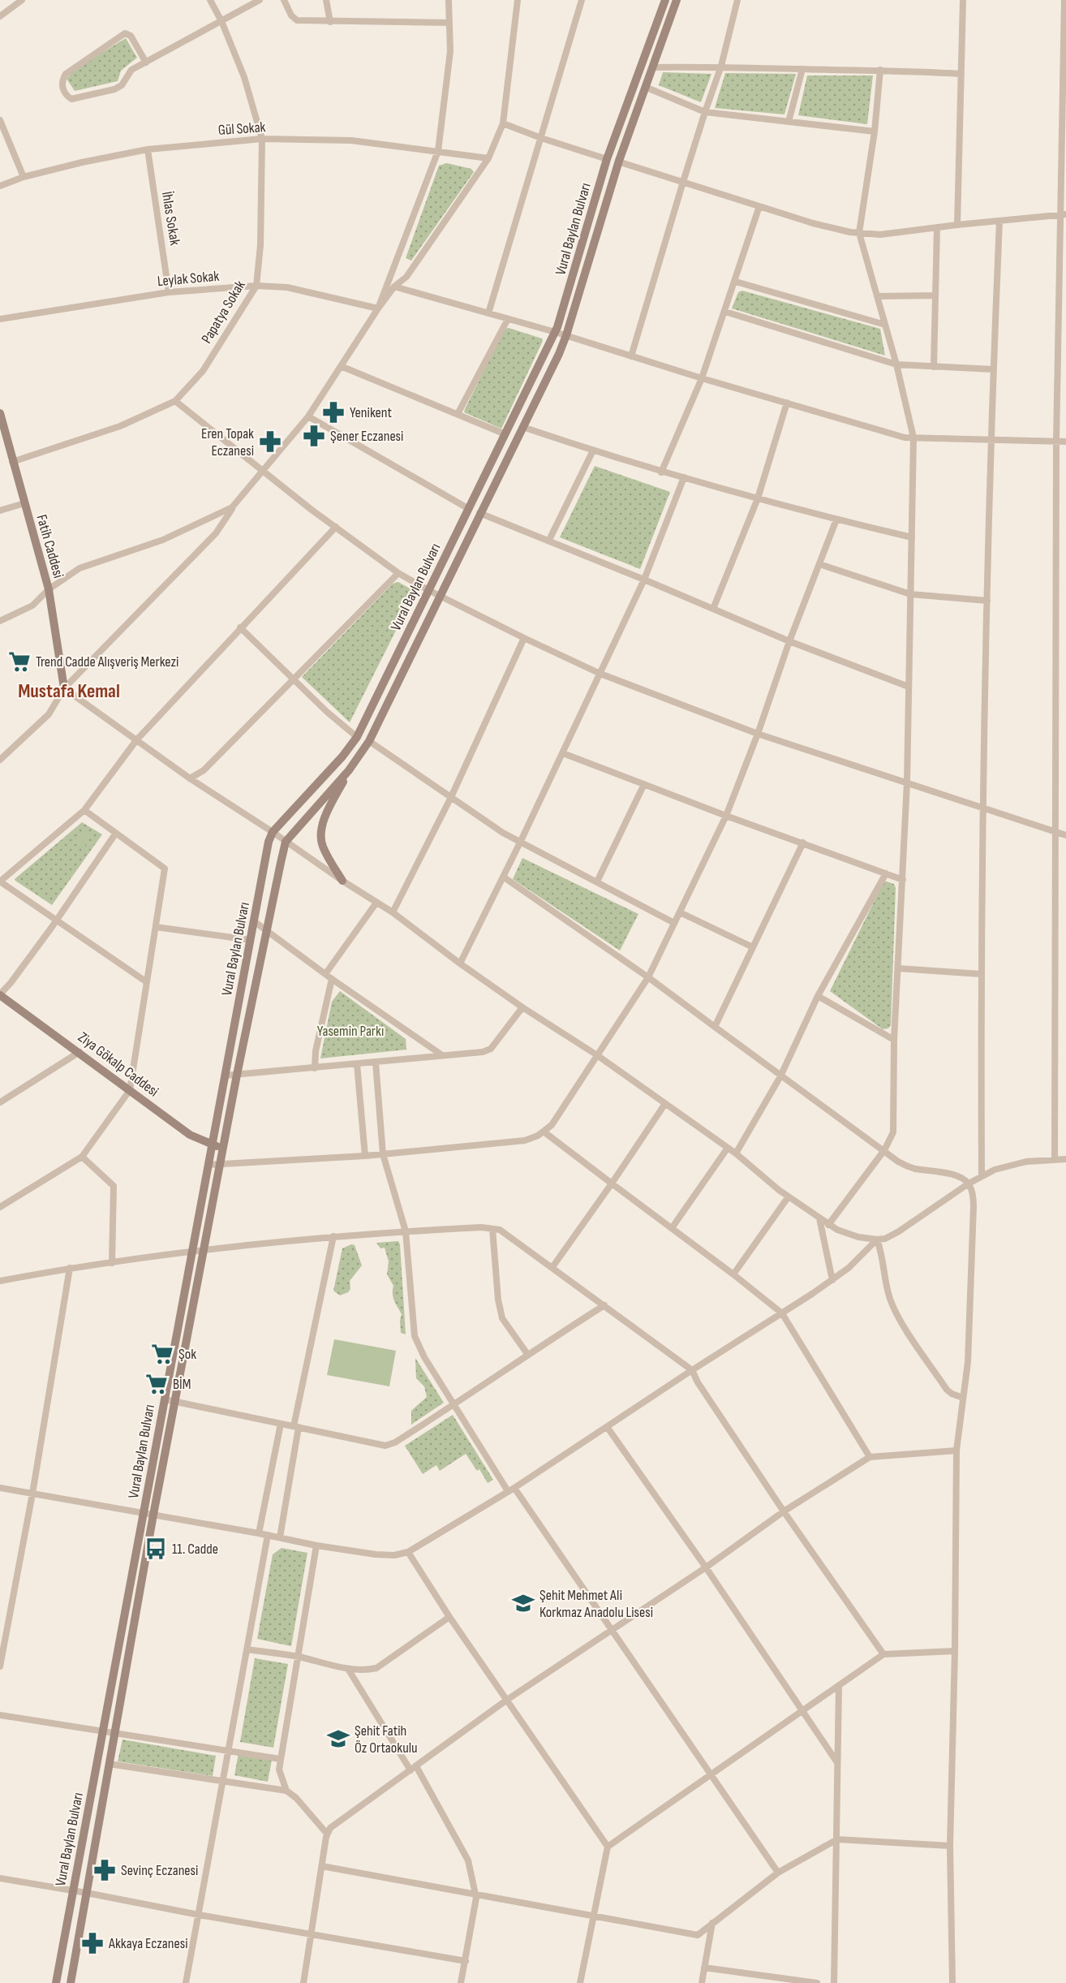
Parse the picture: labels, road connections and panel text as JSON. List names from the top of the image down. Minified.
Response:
{"streets":{"main road":["Vural Baylan Bulvarı","Fatih Caddesi","Ziya Gökalp Caddesi"],"street":["Gül Sokak","İhlas Sokak","Leylak Sokak","Papatya Sokak"]},"crossings":[["Gül Sokak","İhlas Sokak"],["Gül Sokak","Papatya Sokak"],["İhlas Sokak","Leylak Sokak"],["Vural Baylan Bulvarı","Ziya Gökalp Caddesi"],["Leylak Sokak","Papatya Sokak"],["Papatya Sokak","Fatih Caddesi"]],"districts":["Mustafa Kemal"],"parks":["Yasemin Parkı"],"places":{"pharmacy":["Yenikent","Şener Eczanesi","Eren Topak Eczanesi","Sevinç Eczanesi","Akkaya Eczanesi"],"supermarket":["Trend Cadde Alışveriş Merkezi","Şok","BİM"],"bus stop":["11. Cadde"],"school or university":["Şehit Mehmet Ali Korkmaz Anadolu Lisesi","Şehit Fatih Öz Ortaokulu"]}}
